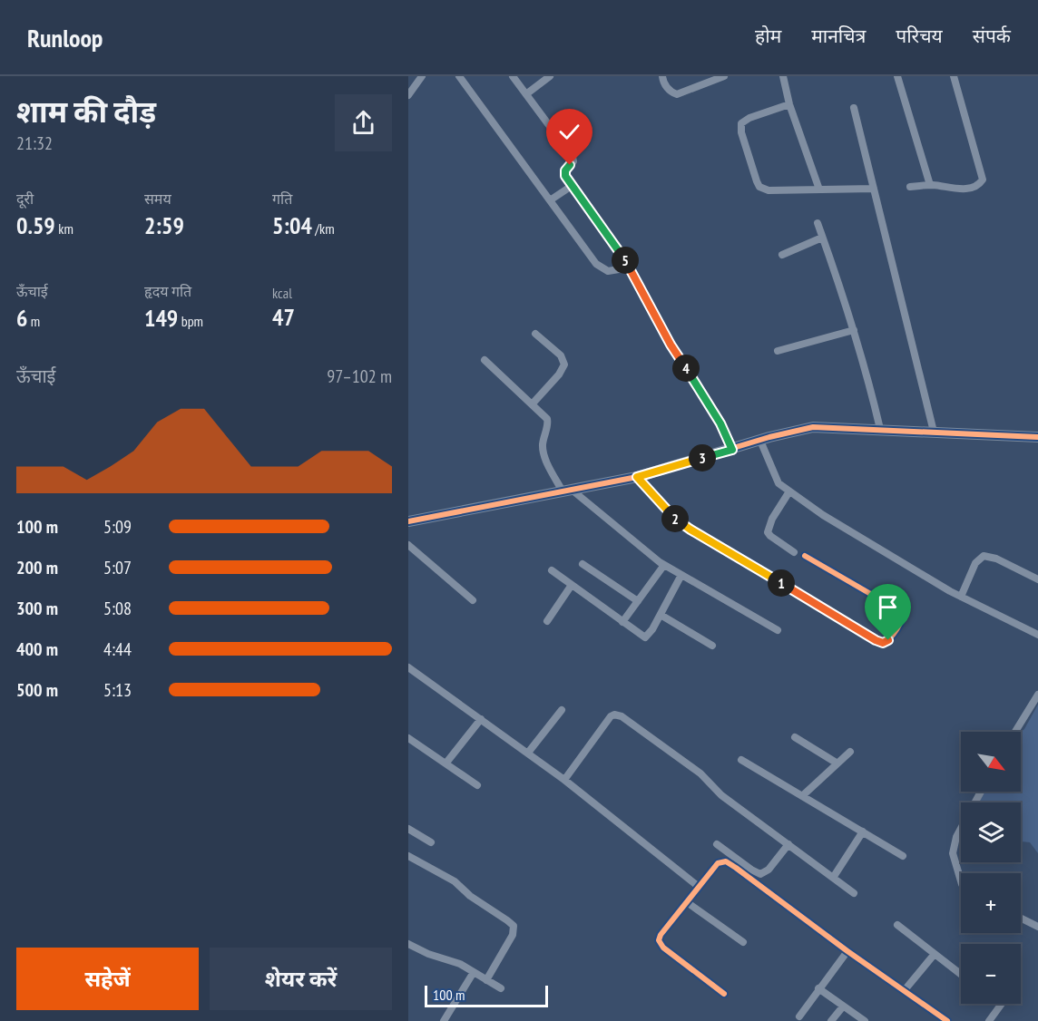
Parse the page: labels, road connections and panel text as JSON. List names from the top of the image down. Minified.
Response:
{"scale_bar":"100 m","north":"bottom right","page":{"header":"Runloop","nav":["होम","मानचित्र","परिचय","संपर्क"],"heading":["शाम की दौड़","21:32"],"stats":[["दूरी","0.59 km"],["समय","2:59"],["गति","5:04 /km"],["ऊँचाई","6 m"],["हृदय गति","149 bpm"],["kcal","47"]],"pins":["5","4","3","2","1"],"chart":["ऊँचाई","97–102 m"],"list":[{"name":"100 m","note":"5:09"},{"name":"200 m","note":"5:07"},{"name":"300 m","note":"5:08"},{"name":"400 m","note":"4:44"},{"name":"500 m","note":"5:13"}],"map_buttons":["+","−"],"buttons":["सहेजें","शेयर करें"],"scale":"100 m"}}
